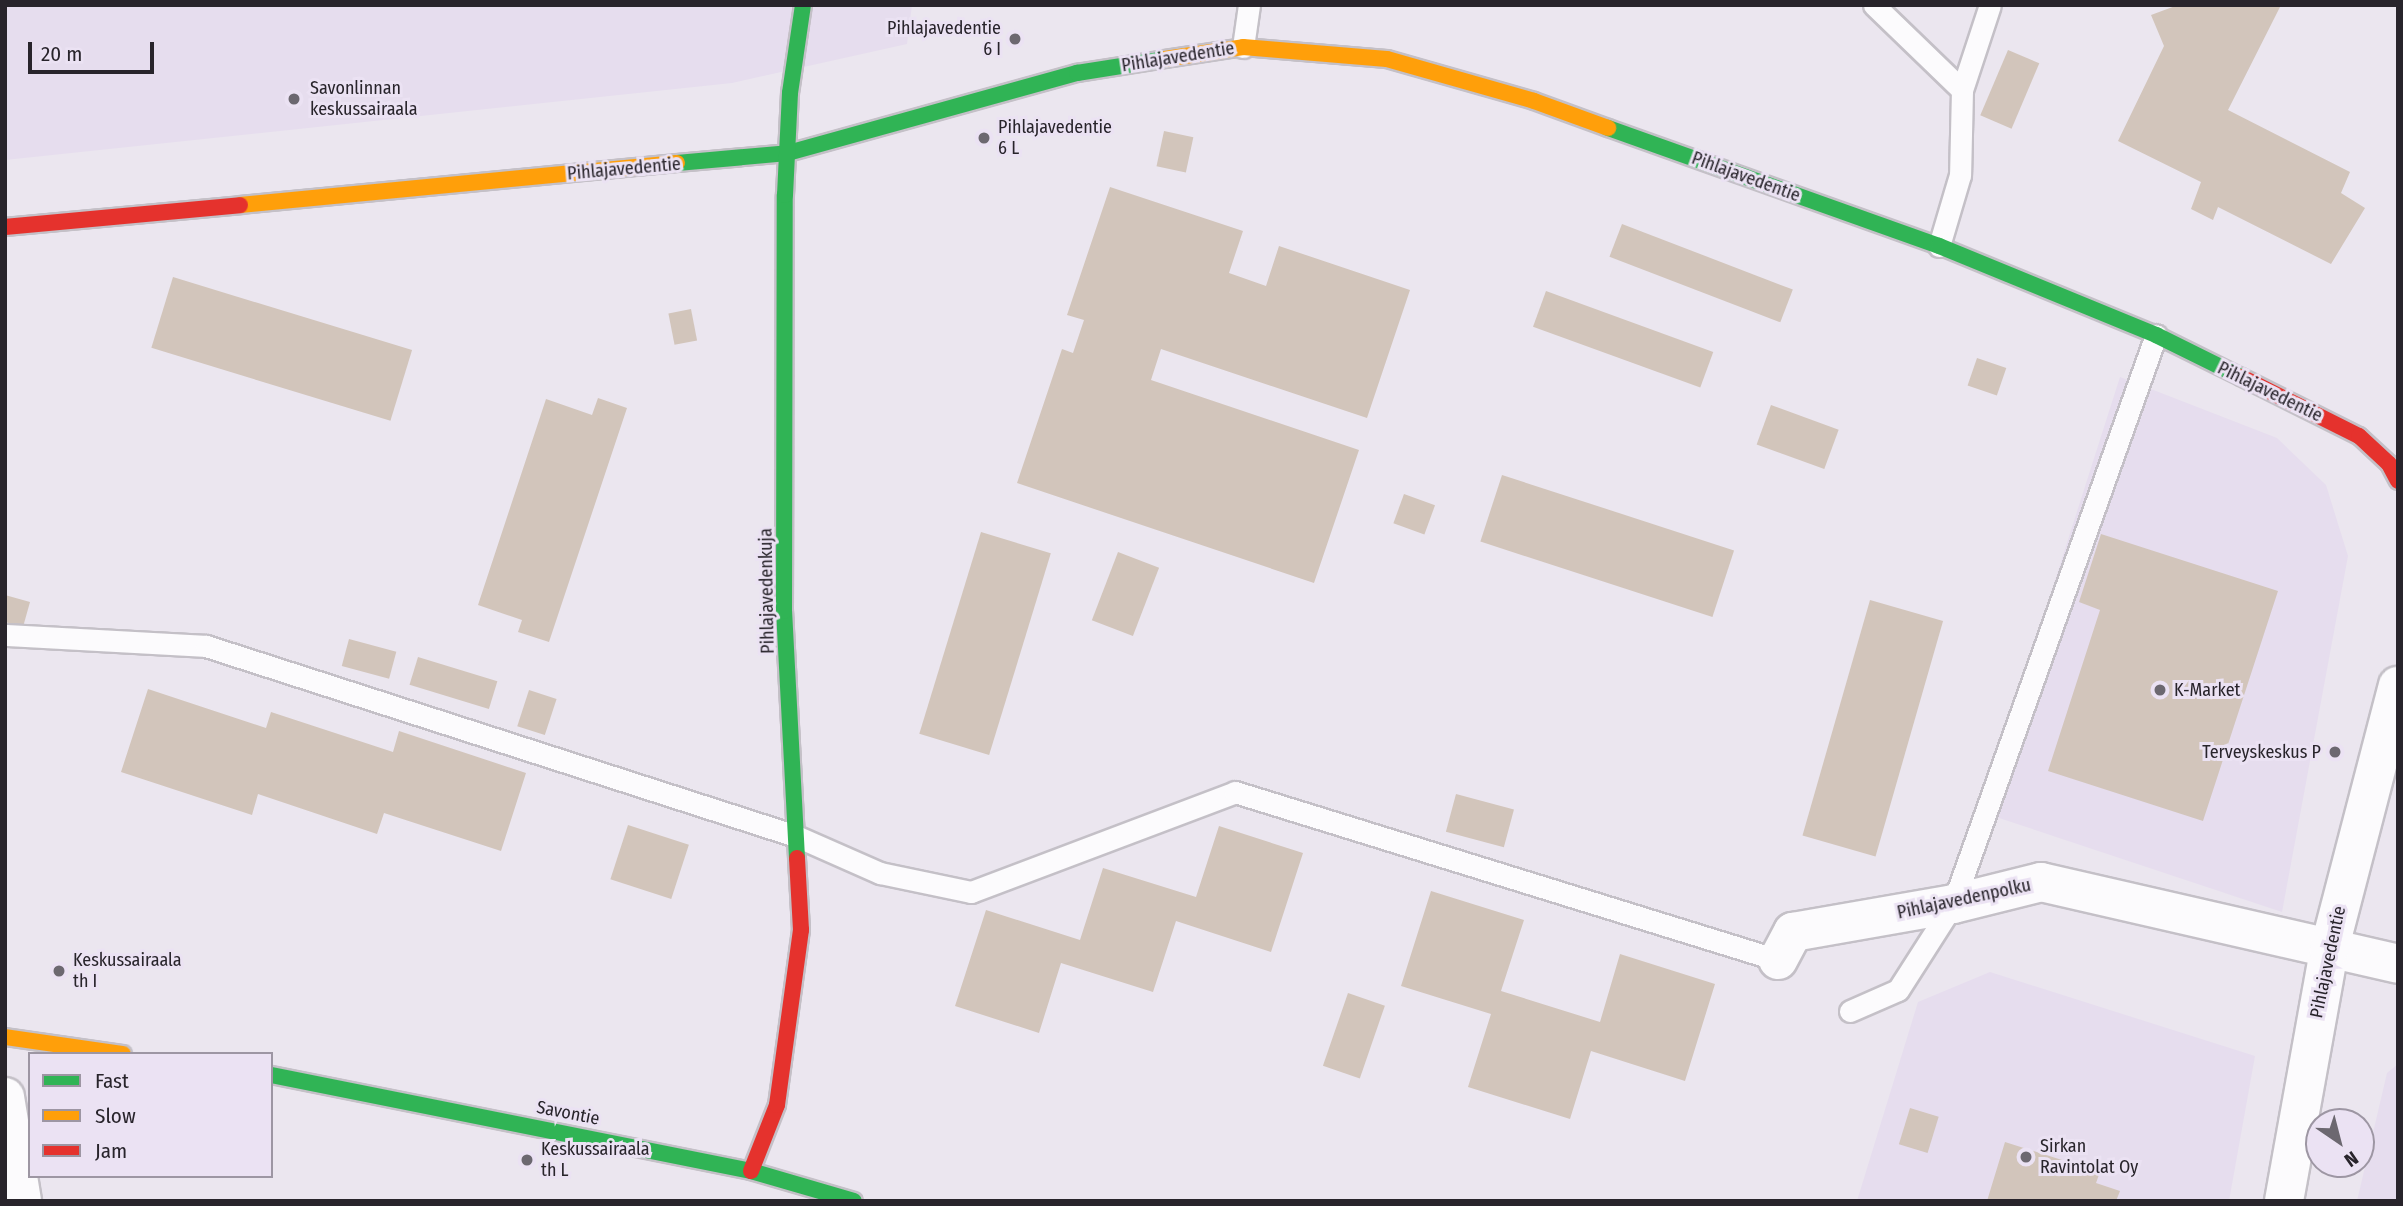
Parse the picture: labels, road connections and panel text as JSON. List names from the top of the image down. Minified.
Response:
{"streets":{"street":["Pihlajavedentie","Pihlajavedenkuja","Pihlajavedenpolku","Savontie"]},"crossings":[["Pihlajavedentie","Pihlajavedenkuja"],["Pihlajavedentie","Pihlajavedenpolku"],["Pihlajavedenkuja","Savontie"]],"places":["Pihlajavedentie 6 I","Savonlinnan keskussairaala","Pihlajavedentie 6 L","K-Market","Terveyskeskus P","Keskussairaala th I","Sirkan Ravintolat Oy","Keskussairaala th L"],"legend":["Fast","Slow","Jam"],"scale_bar":"20 m","north":"bottom right"}
